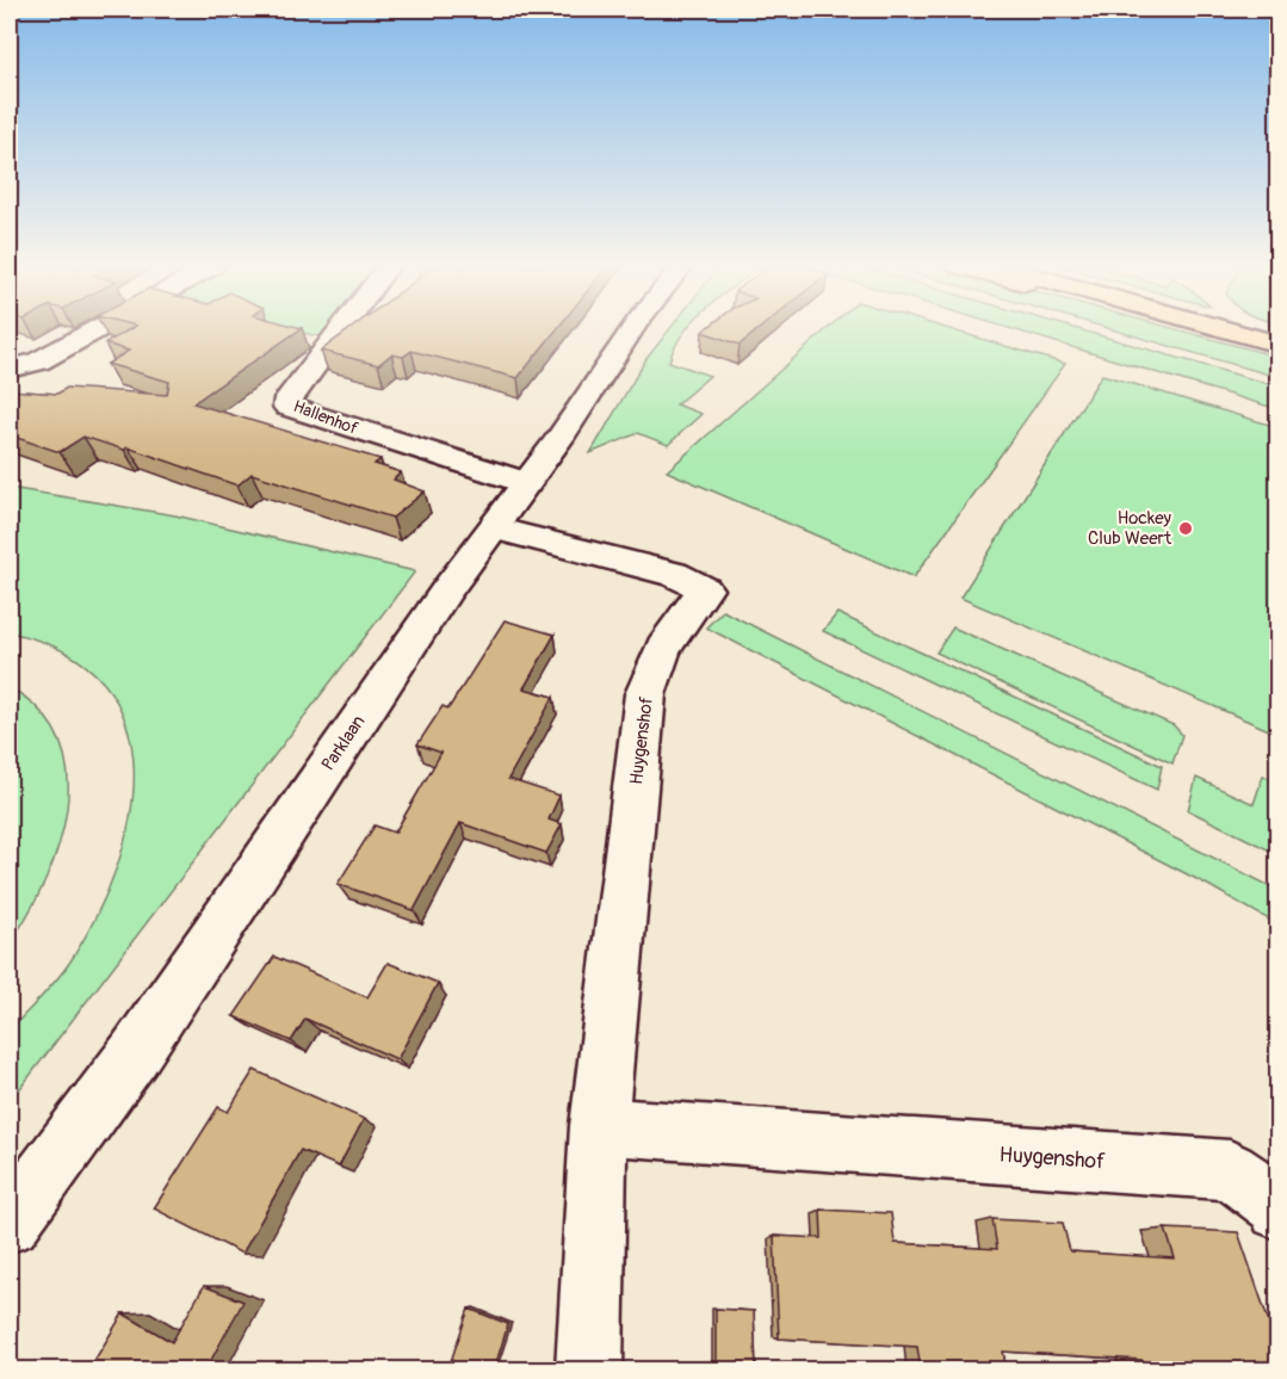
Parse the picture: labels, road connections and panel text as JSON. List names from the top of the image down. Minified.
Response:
{"streets":{"street":["Hallenhof","Huygenshof","Parklaan"]},"crossings":[["Hallenhof","Parklaan"],["Huygenshof","Parklaan"]],"places":["Hockey Club Weert"]}
